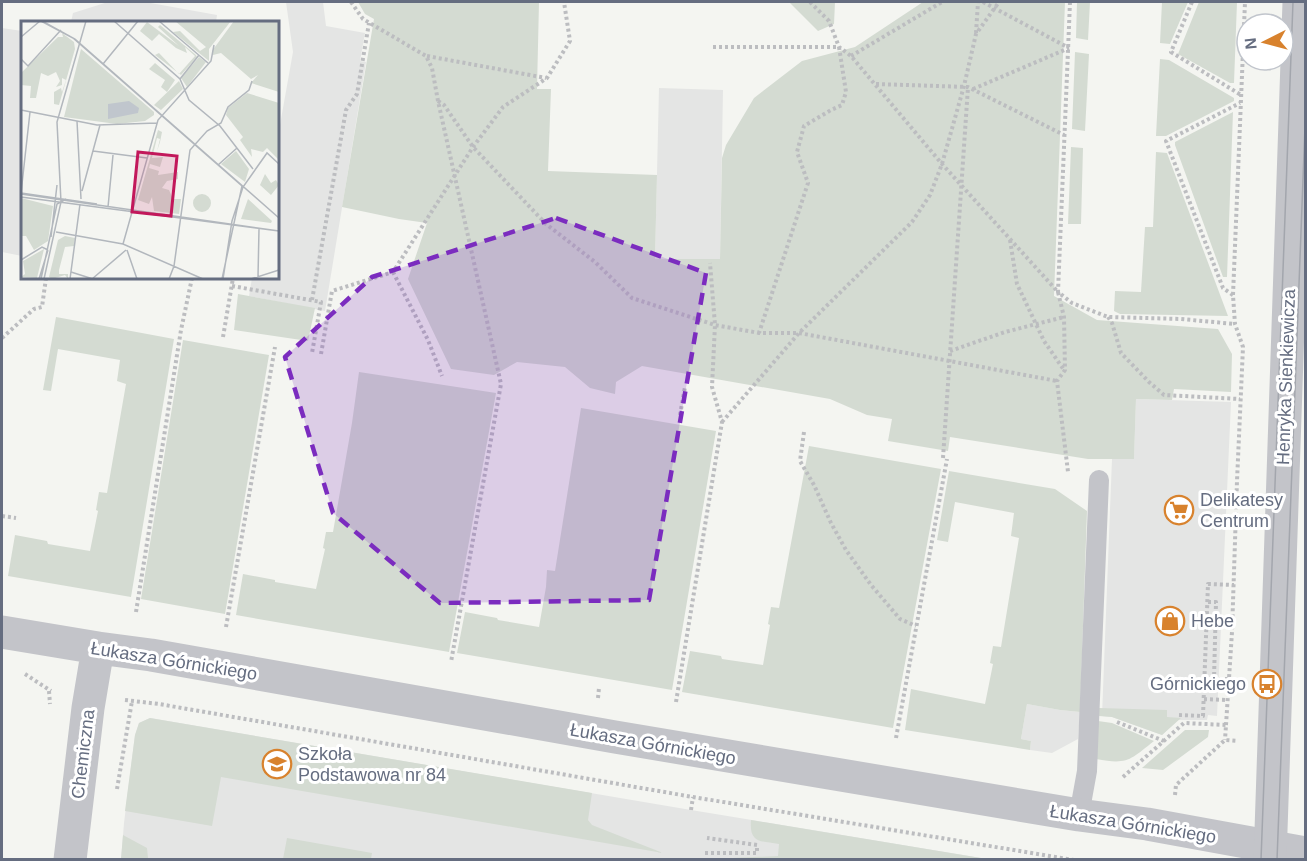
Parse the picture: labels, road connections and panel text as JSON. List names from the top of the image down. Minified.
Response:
{"streets":{"street":["Henryka Sienkiewicza","Łukasza Górnickiego","Chemiczna"]},"crossings":[["Henryka Sienkiewicza","Łukasza Górnickiego"],["Łukasza Górnickiego","Chemiczna"]],"places":{"supermarket":["Delikatesy Centrum"],"shop":["Hebe"],"bus stop":["Górnickiego"],"school or university":["Szkoła Podstawowa nr 84"]},"north":"left"}
